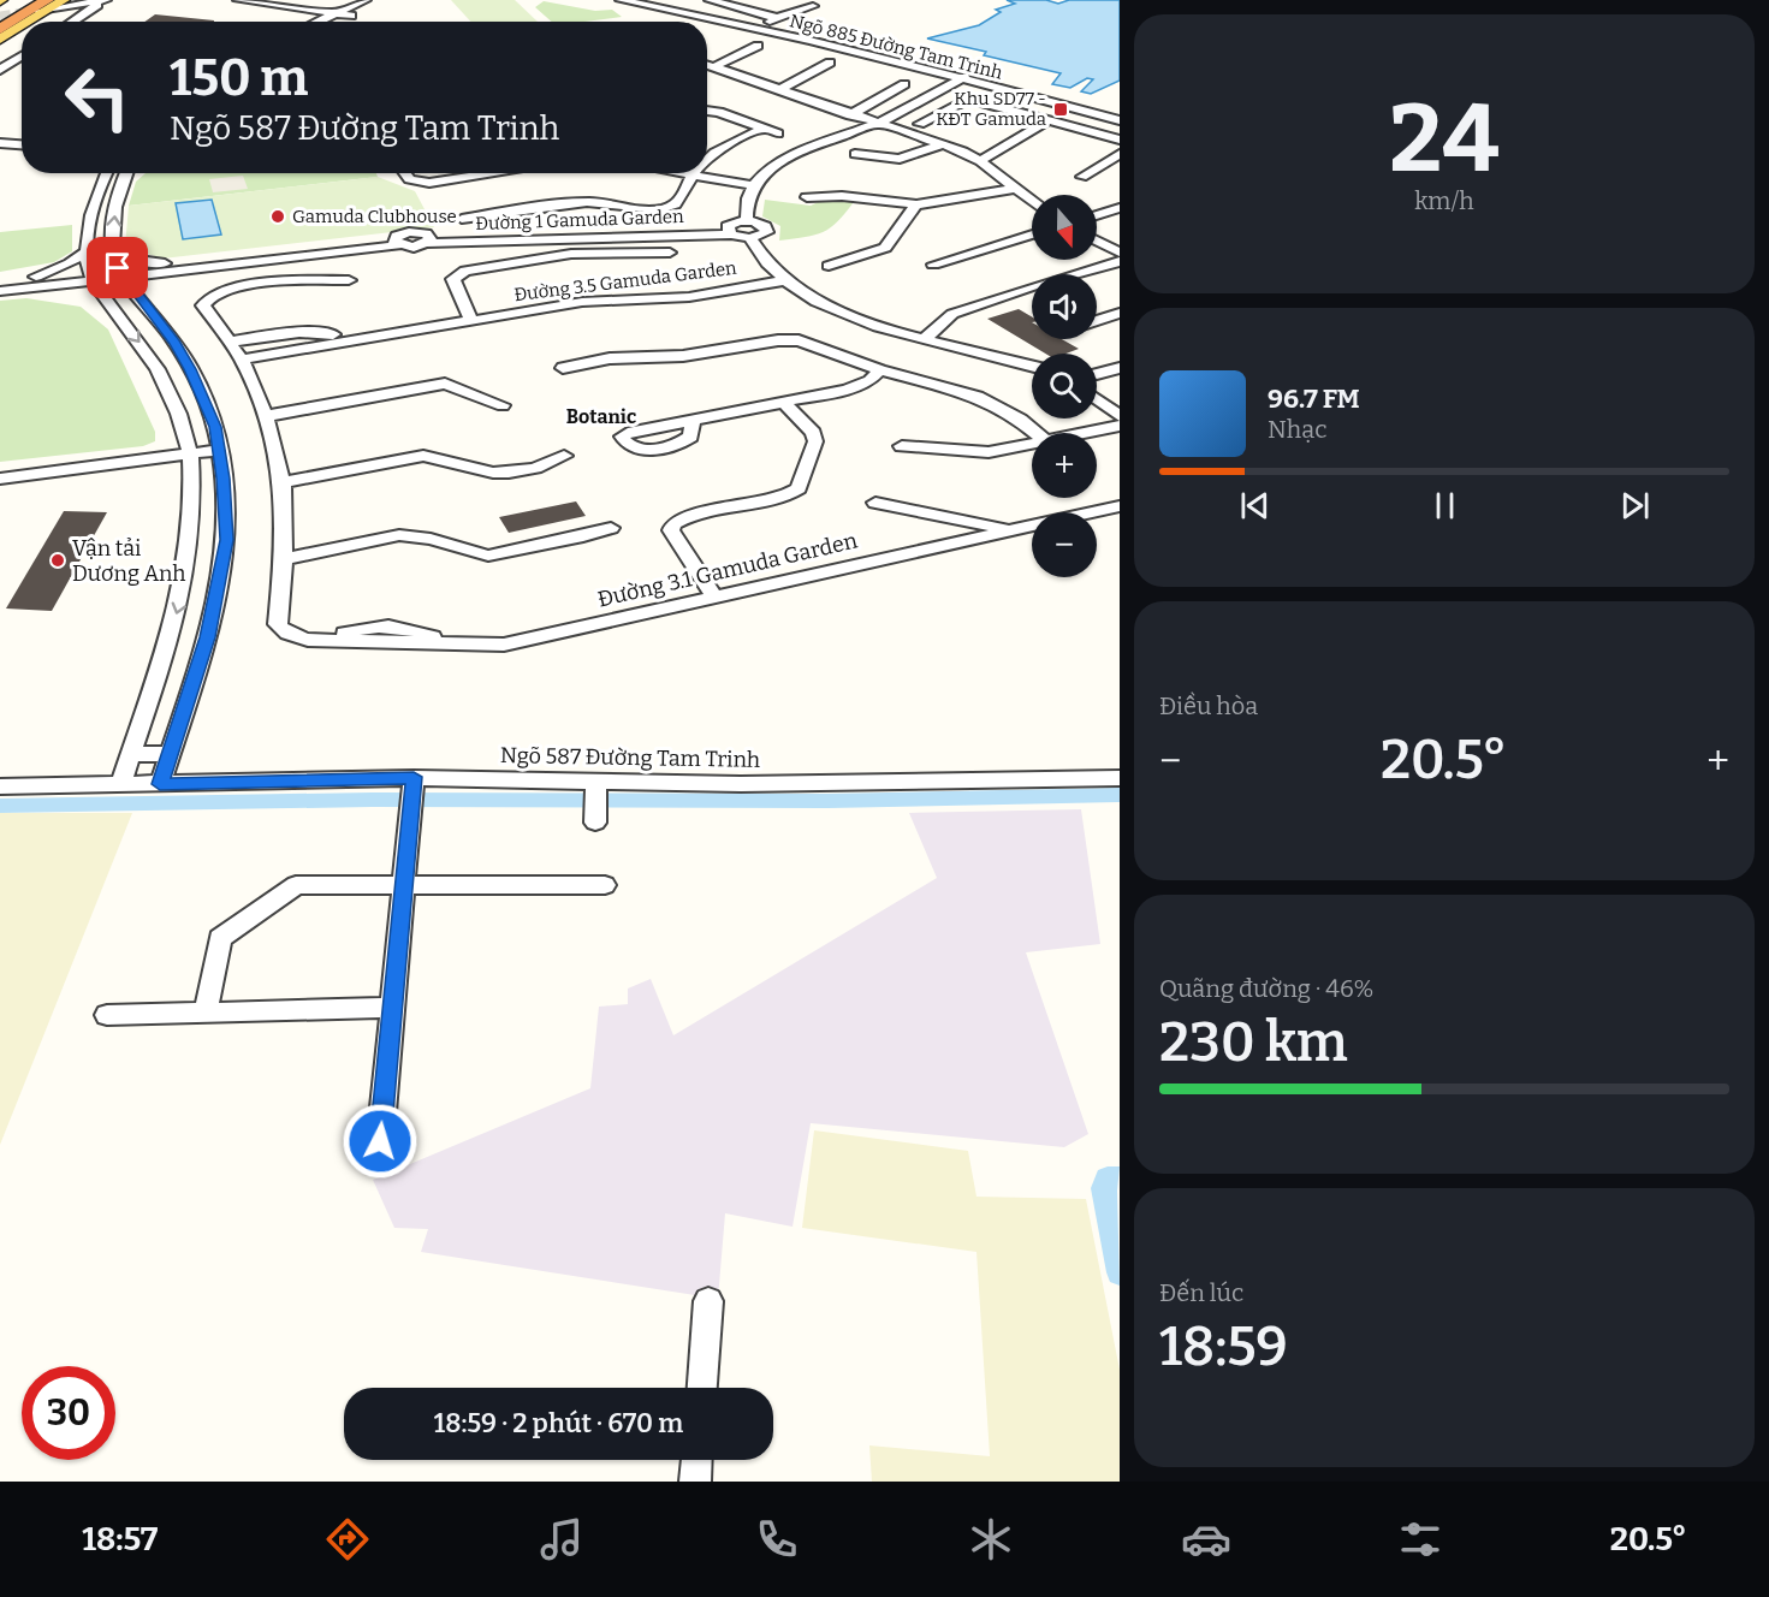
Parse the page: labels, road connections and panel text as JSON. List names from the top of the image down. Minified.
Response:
{"streets":{"street":["Ngõ 885 Đường Tam Trinh","Đường 1 Gamuda Garden","Đường 3.5 Gamuda Garden","Đường 3.1 Gamuda Garden","Ngõ 587 Đường Tam Trinh"]},"districts":["Botanic"],"places":{"transit":["Khu SD77 - KĐT Gamuda"],"other":["Gamuda Clubhouse","Vận tải Dương Anh"]},"north":"bottom","page":{"tile":[["24","km/h"],"Điều hòa",["Quãng đường · 46%","230 km"],["Đến lúc","18:59"]],"turn":["150 m","Ngõ 587 Đường Tam Trinh"],"map_buttons":["+","−"],"song":["96.7 FM","Nhạc"],"heat":["−","20.5°","+"],"limit":"30","trip":"18:59 · 2 phút · 670 m","tabs":["18:57","20.5°"]}}
